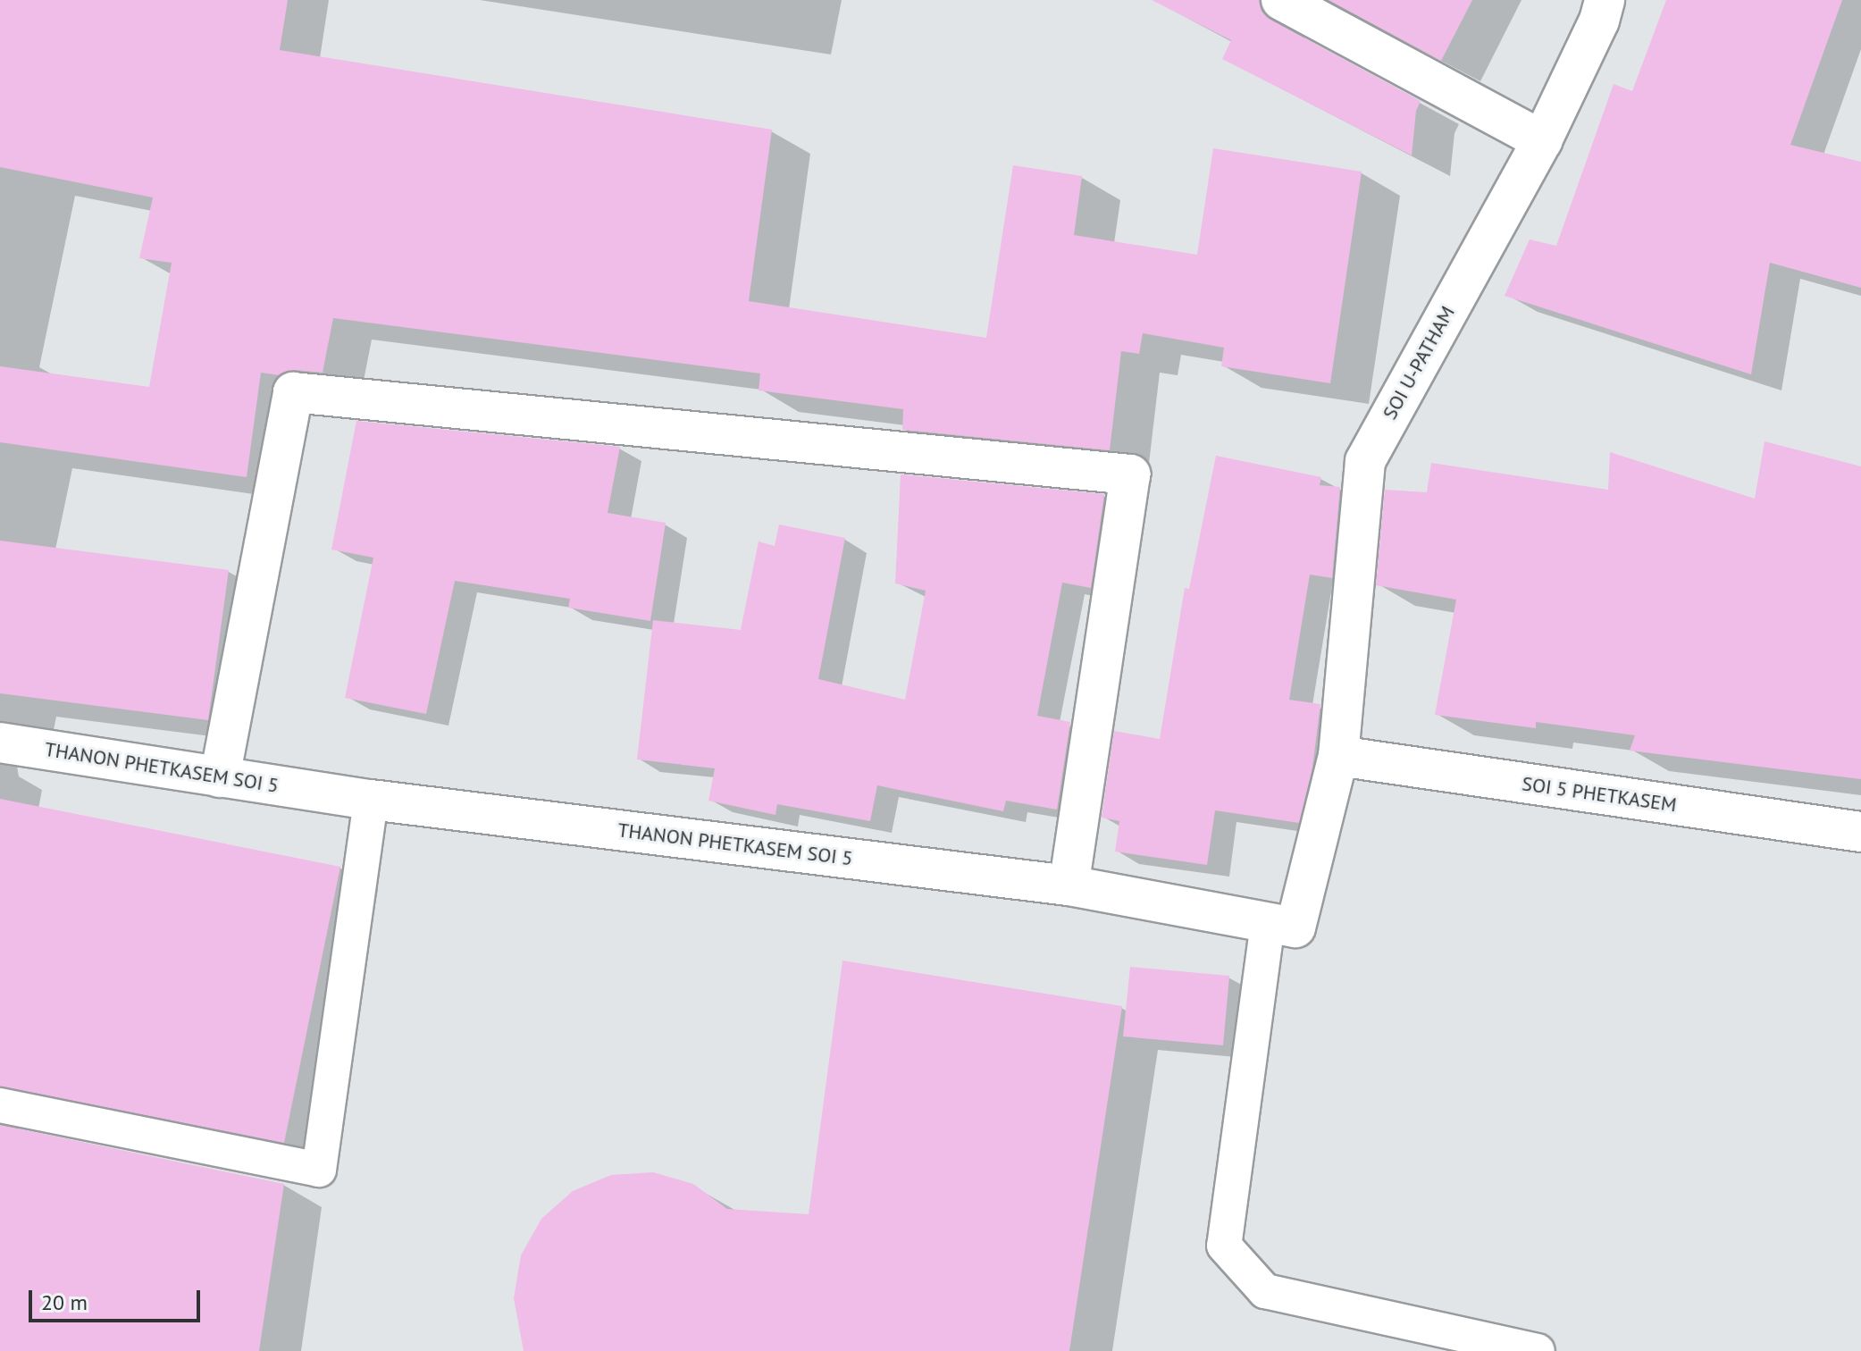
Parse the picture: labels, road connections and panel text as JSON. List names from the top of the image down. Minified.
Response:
{"streets":{"street":["SOI U-PATHAM","THANON PHETKASEM SOI 5","SOI 5 PHETKASEM"]},"crossings":[["SOI U-PATHAM","THANON PHETKASEM SOI 5"],["SOI U-PATHAM","SOI 5 PHETKASEM"],["THANON PHETKASEM SOI 5","SOI 5 PHETKASEM"]],"scale_bar":"20 m"}
